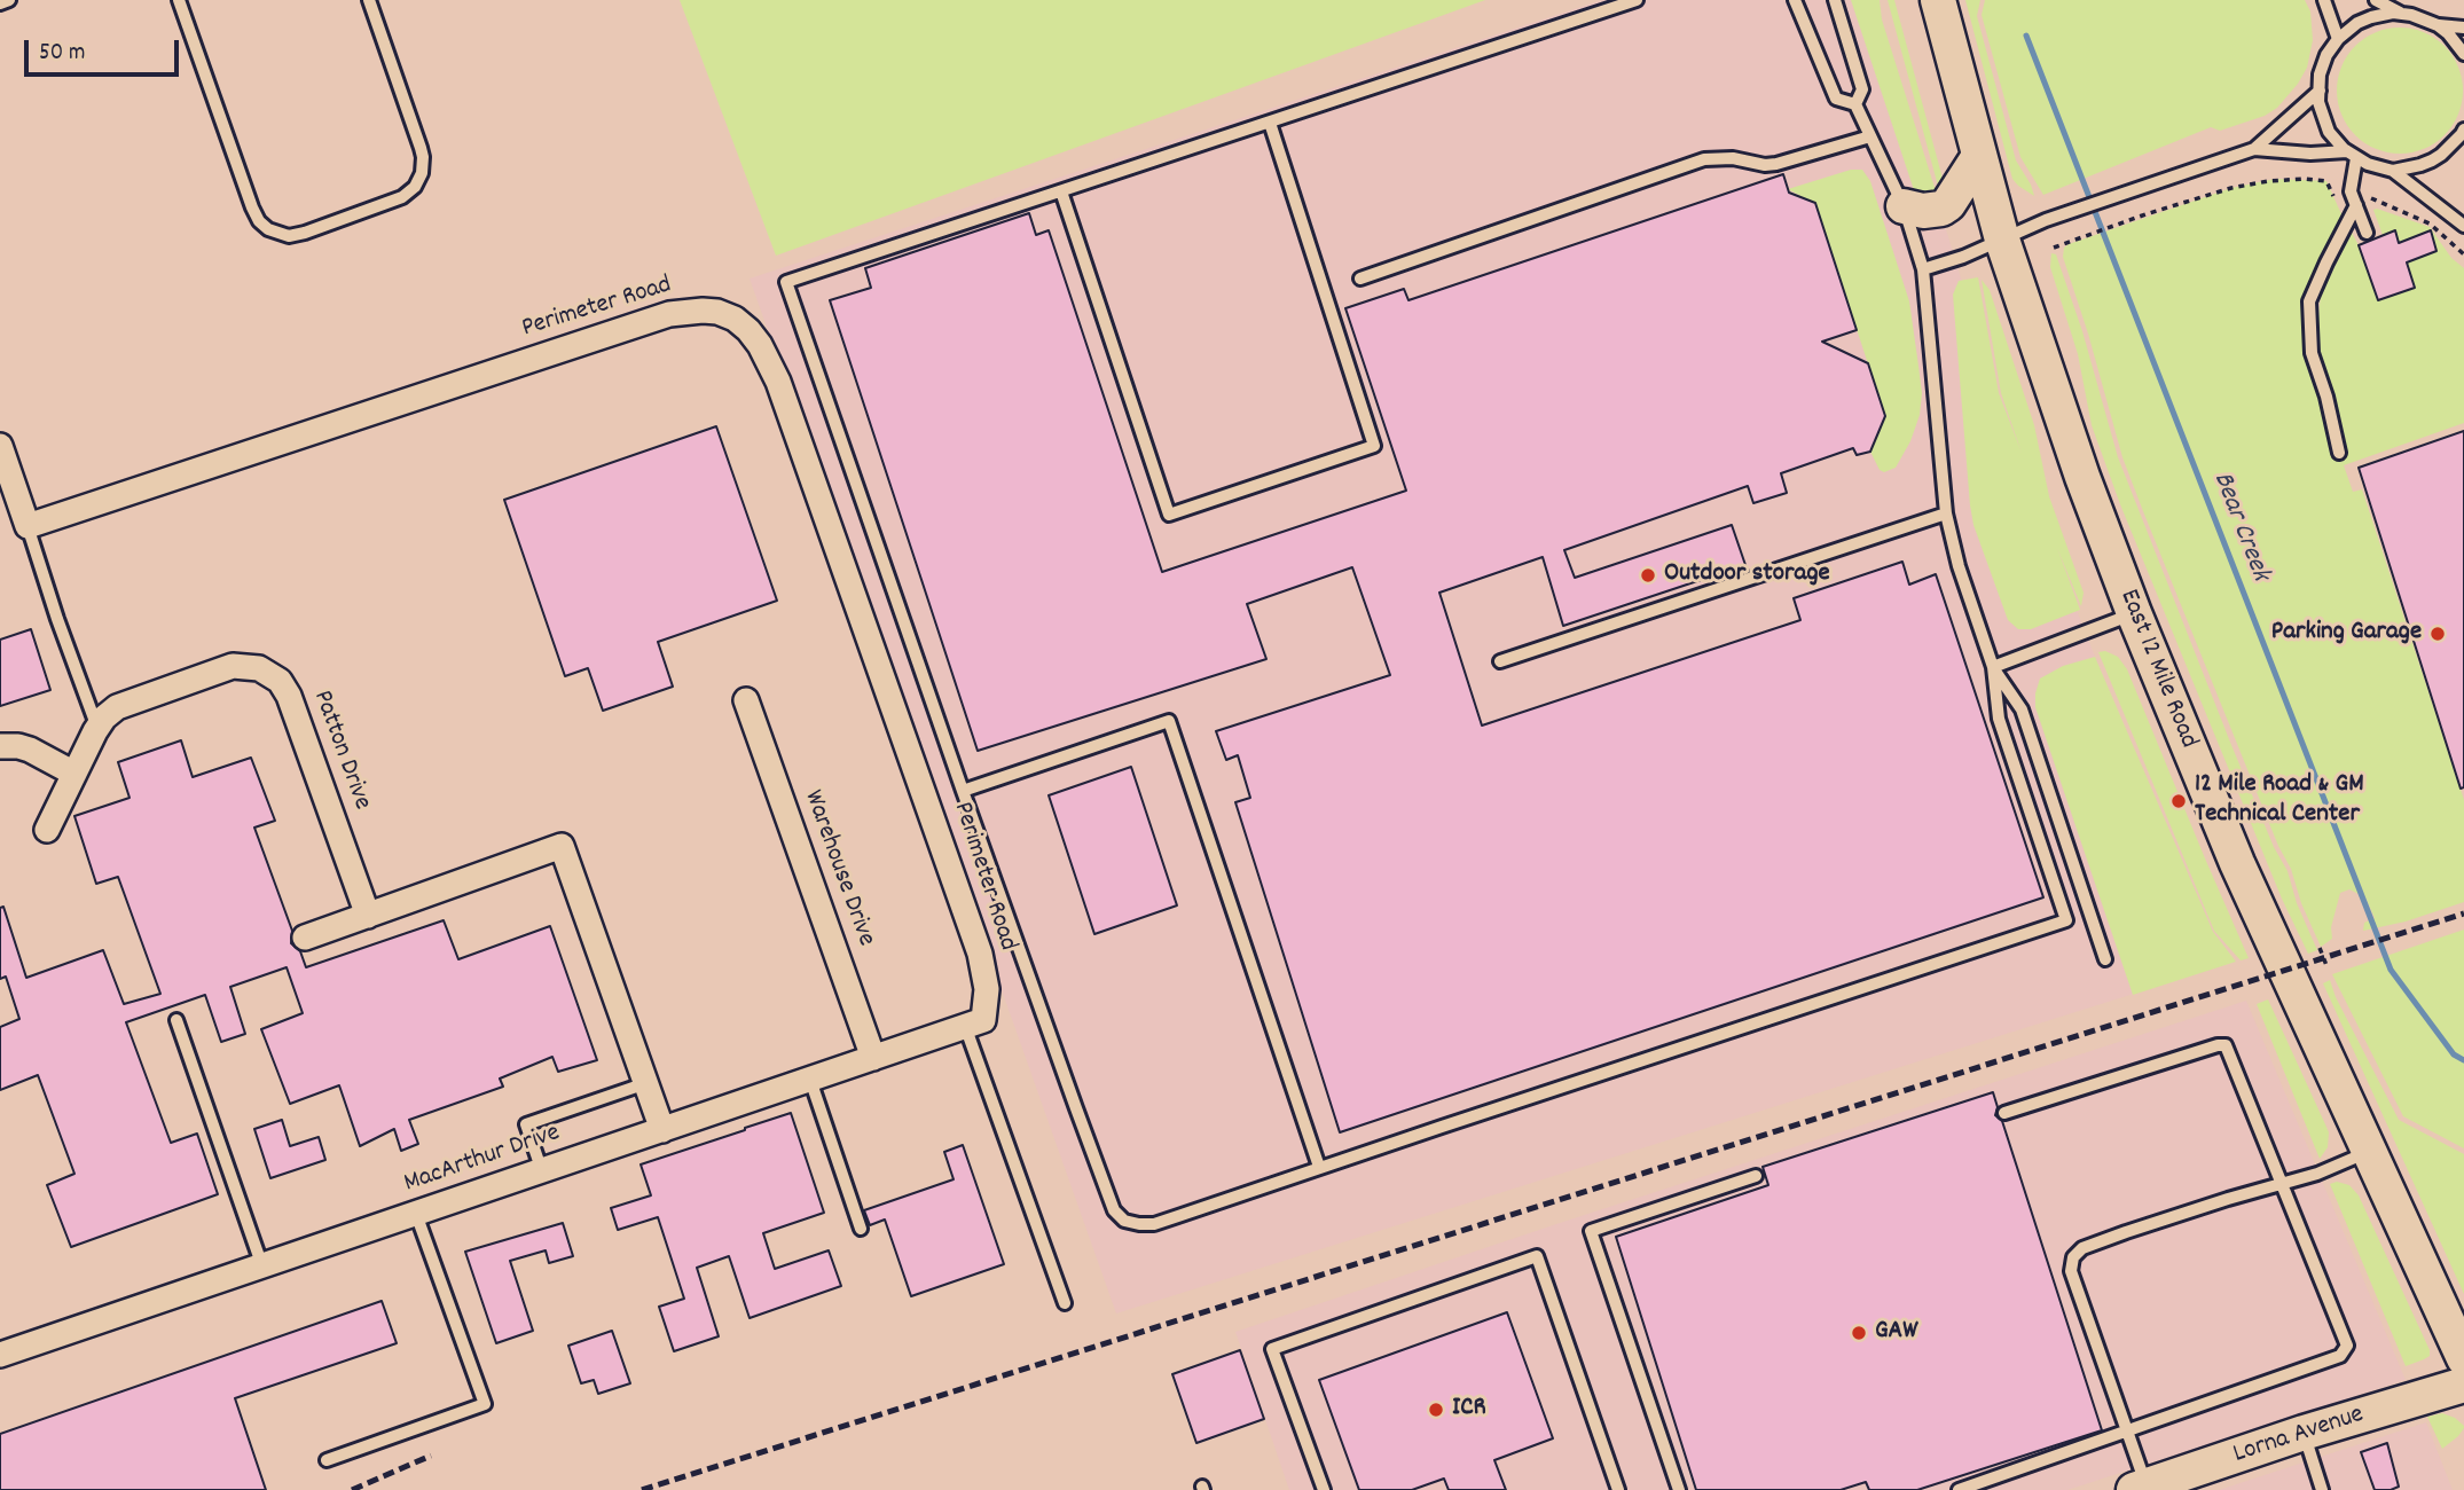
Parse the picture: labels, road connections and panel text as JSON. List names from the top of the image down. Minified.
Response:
{"streets":{"main road":["East 12 Mile Road","Lorna Avenue"],"street":["Perimeter Road","Patton Drive","Warehouse Drive","MacArthur Drive"]},"crossings":[["Perimeter Road","MacArthur Drive"],["Warehouse Drive","MacArthur Drive"]],"water":["Bear Creek"],"places":["Outdoor storage","Parking Garage","12 Mile Road & GM Technical Center","GAW","ICR"],"scale_bar":"50 m"}
